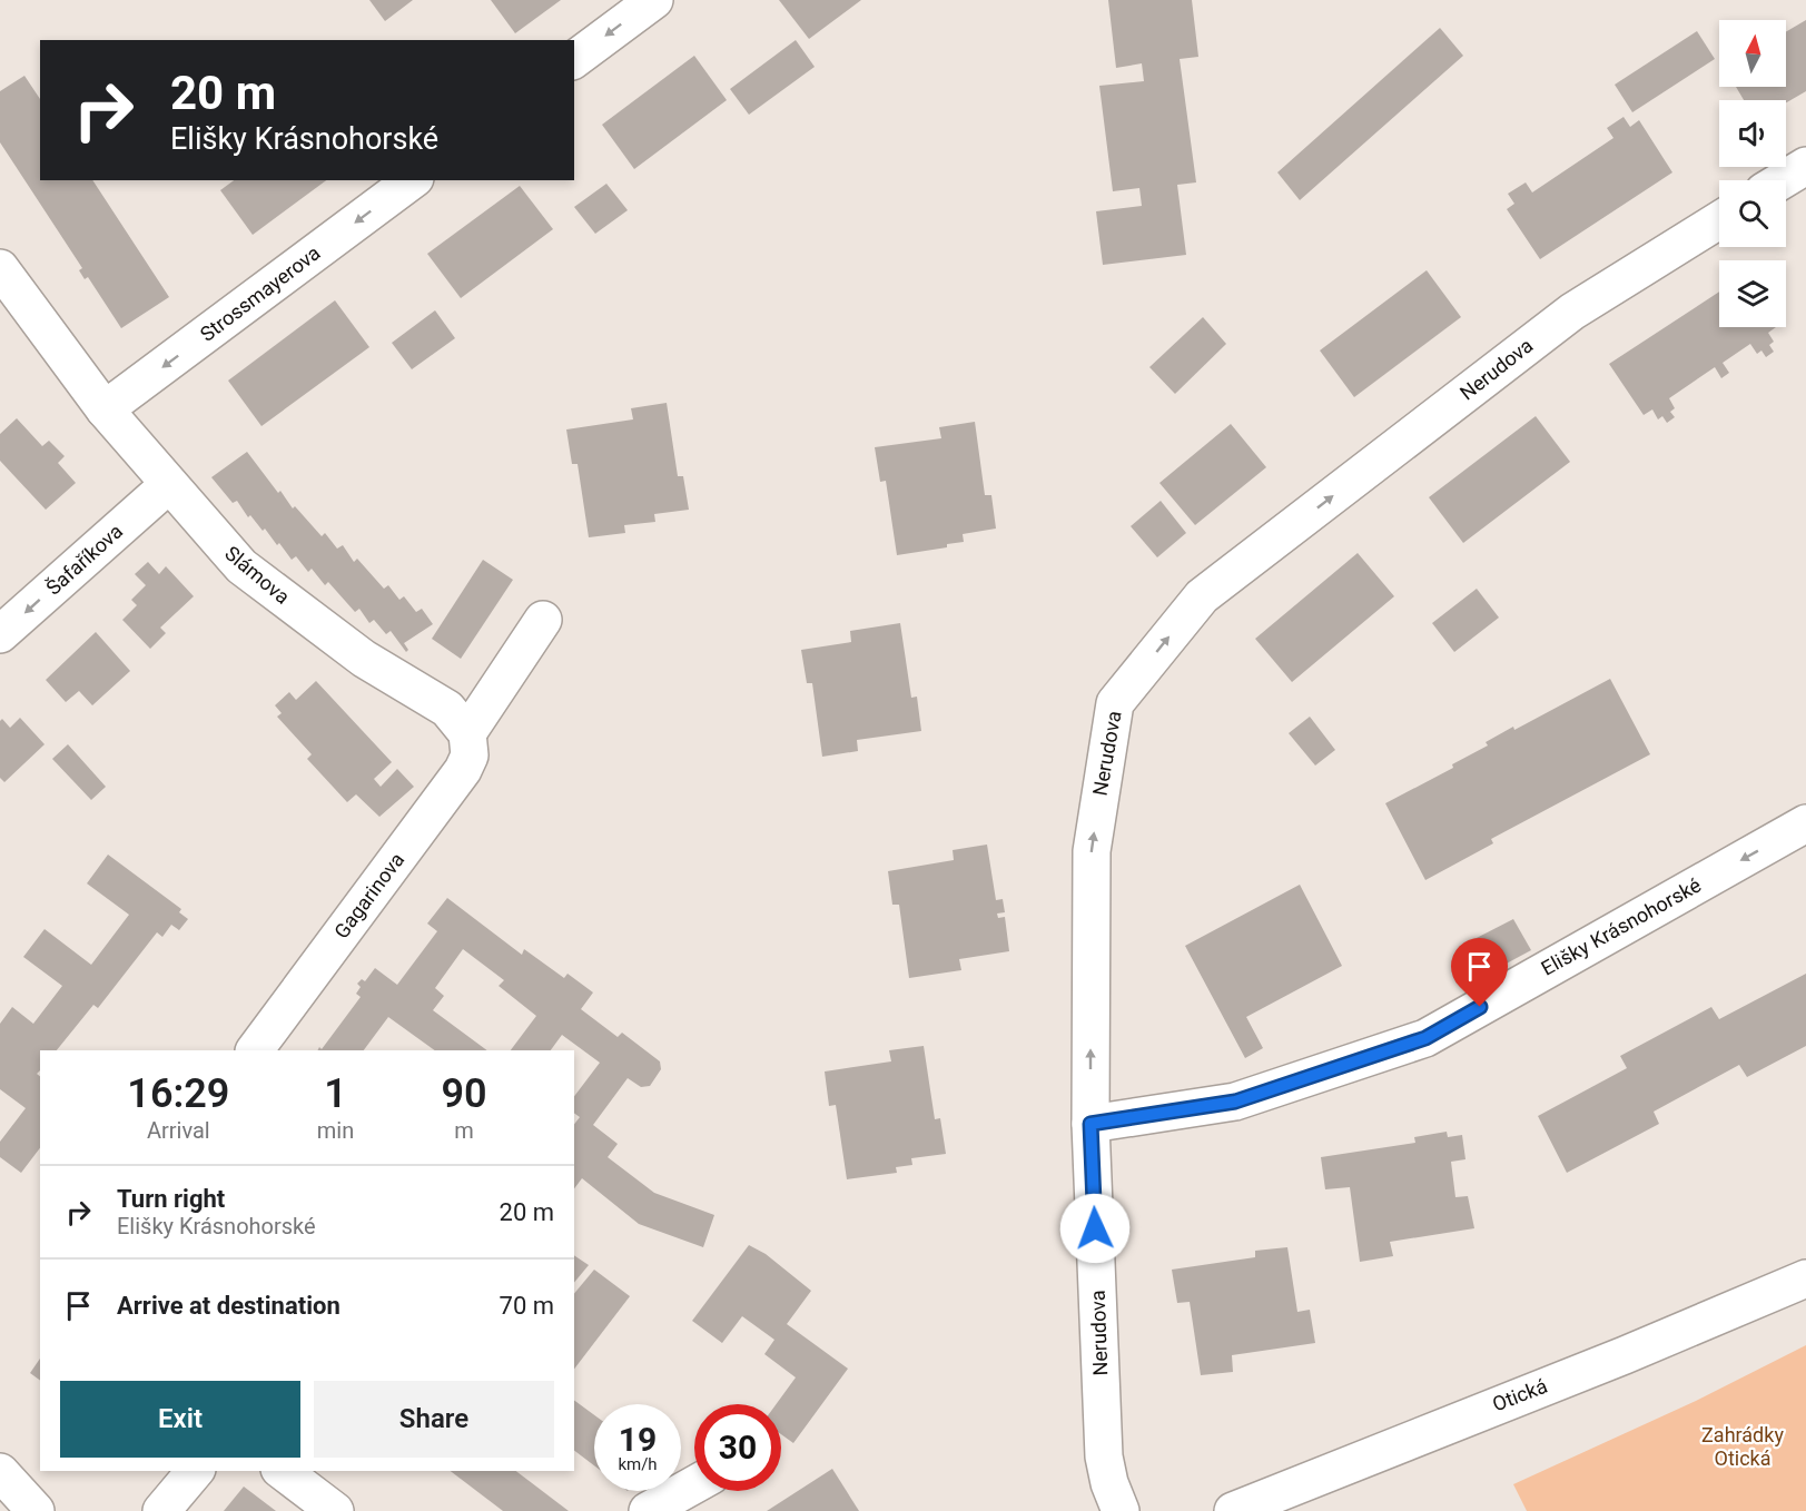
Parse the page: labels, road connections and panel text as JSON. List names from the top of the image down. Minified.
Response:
{"streets":{"street":["Strossmayerova","Nerudova","Šafaříkova","Slámova","Gagarinova","Elišky Krásnohorské","Otická"]},"crossings":[["Strossmayerova","Slámova"],["Nerudova","Elišky Krásnohorské"],["Šafaříkova","Slámova"],["Slámova","Gagarinova"]],"one_way":["Strossmayerova","Nerudova","Šafaříkova","Elišky Krásnohorské"],"parks":["Zahrádky Otická"],"north":"top","page":{"turn":["20 m","Elišky Krásnohorské"],"eta":["16:29","Arrival","1","min","90","m"],"list":[{"name":"Turn right","note":"Elišky Krásnohorské","value":"20 m"},{"name":"Arrive at destination","value":"70 m"}],"buttons":["Exit","Share"],"speed":"19 km/h","limit":"30"}}
